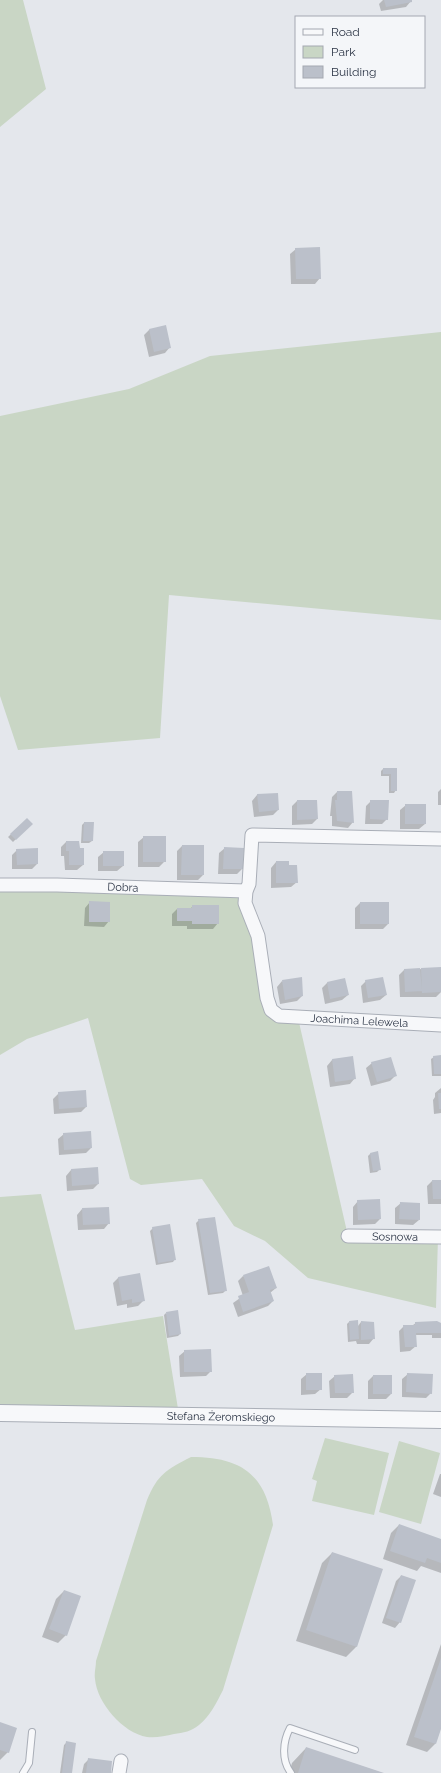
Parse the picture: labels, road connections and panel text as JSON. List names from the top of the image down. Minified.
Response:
{"streets":{"street":["Dobra","Joachima Lelewela","Sosnowa","Stefana Żeromskiego"]},"crossings":[["Dobra","Joachima Lelewela"]],"legend":["Road","Park","Building"]}
